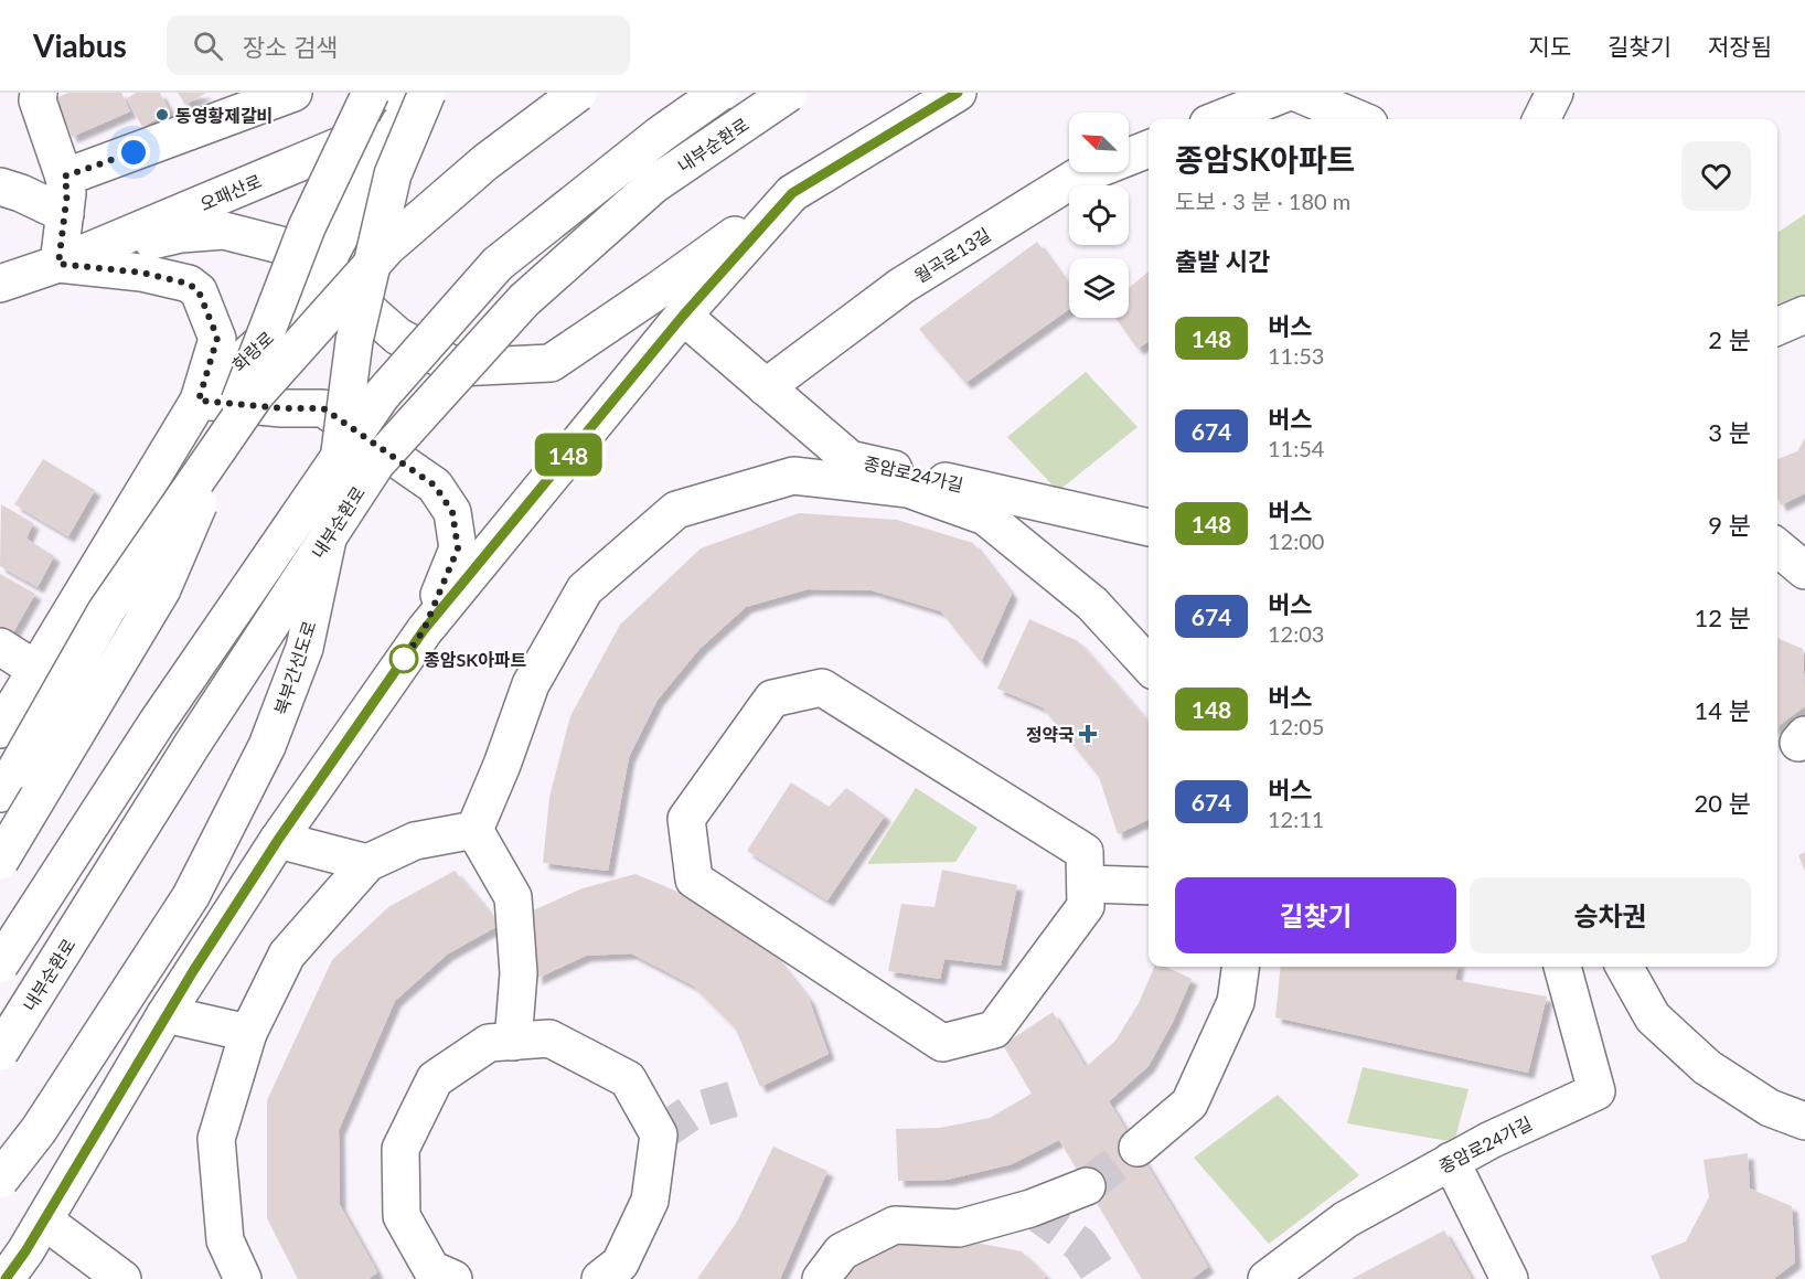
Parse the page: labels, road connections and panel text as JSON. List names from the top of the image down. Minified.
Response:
{"streets":{"main road":["내부순환로","오패산로","월곡로13길","화랑로","종암로24가길","북부간선도로"]},"crossings":[["오패산로","화랑로"],["오패산로","북부간선도로"],["월곡로13길","종암로24가길"],["화랑로","북부간선도로"]],"places":{"other":["동영황제갈비","종암SK아파트"],"health":["정약국"]},"lines":["bus line 148"],"north":"top left","page":{"header":"Viabus","search":"장소 검색","nav":["지도","길찾기","저장됨"],"on_map":"148","heading":[["종암SK아파트","도보 · 3 분 · 180 m"],"출발 시간"],"list":[{"mark":"148","name":"버스","note":"11:53","value":"2 분"},{"mark":"674","name":"버스","note":"11:54","value":"3 분"},{"mark":"148","name":"버스","note":"12:00","value":"9 분"},{"mark":"674","name":"버스","note":"12:03","value":"12 분"},{"mark":"148","name":"버스","note":"12:05","value":"14 분"},{"mark":"674","name":"버스","note":"12:11","value":"20 분"}],"buttons":["길찾기","승차권"]}}
